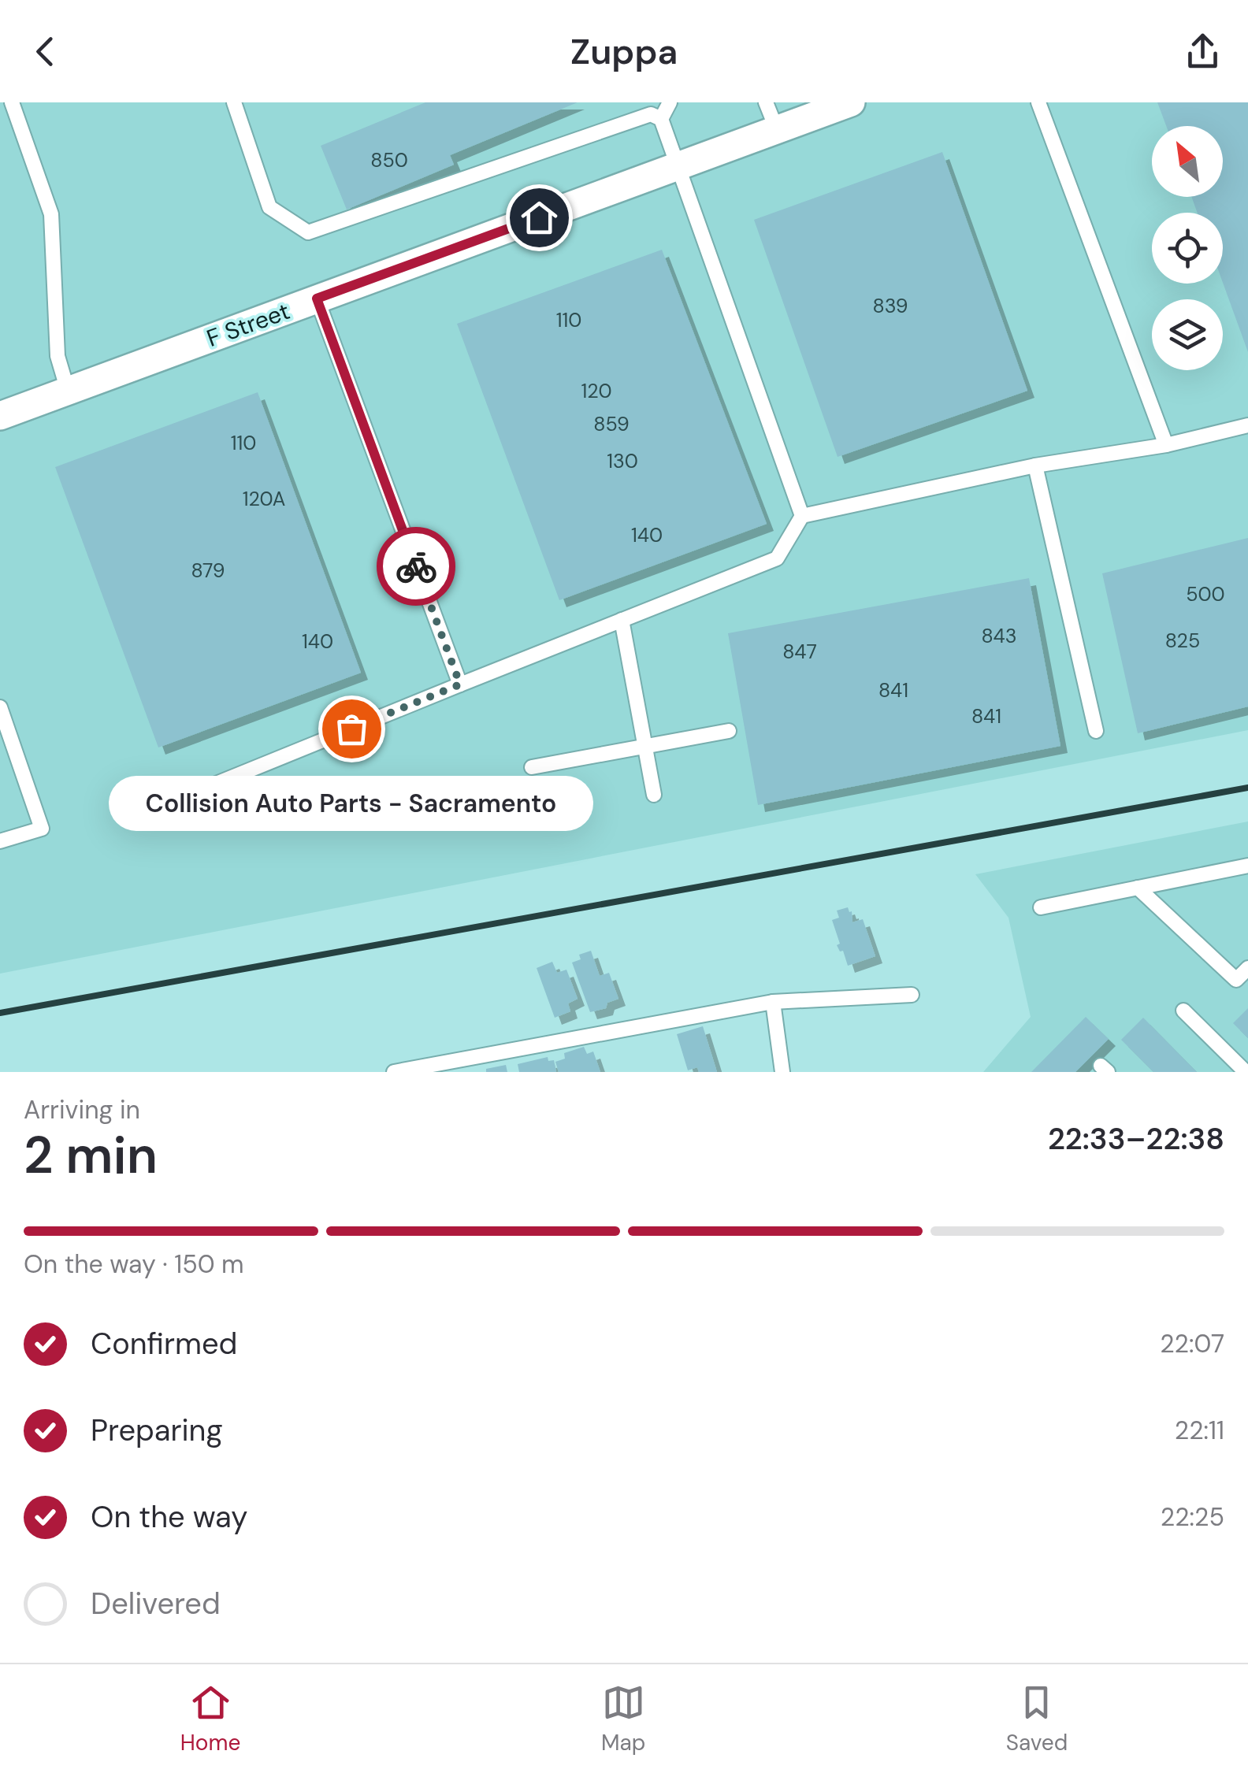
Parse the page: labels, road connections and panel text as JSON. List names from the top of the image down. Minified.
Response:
{"streets":{"street":["F Street"]},"places":["Collision Auto Parts - Sacramento"],"house_numbers":["850","839","110","120","859","110","130","120A","140","879","500","843","825","140","847","841","841"],"north":"top left","page":{"header":"Zuppa","bubble":"Collision Auto Parts - Sacramento","heading":["2 min","Arriving in","22:33–22:38"],"bar":"On the way · 150 m","list":[["Confirmed","22:07"],["Preparing","22:11"],["On the way","22:25"],"Delivered"],"tabs":["Home","Map","Saved"]}}
